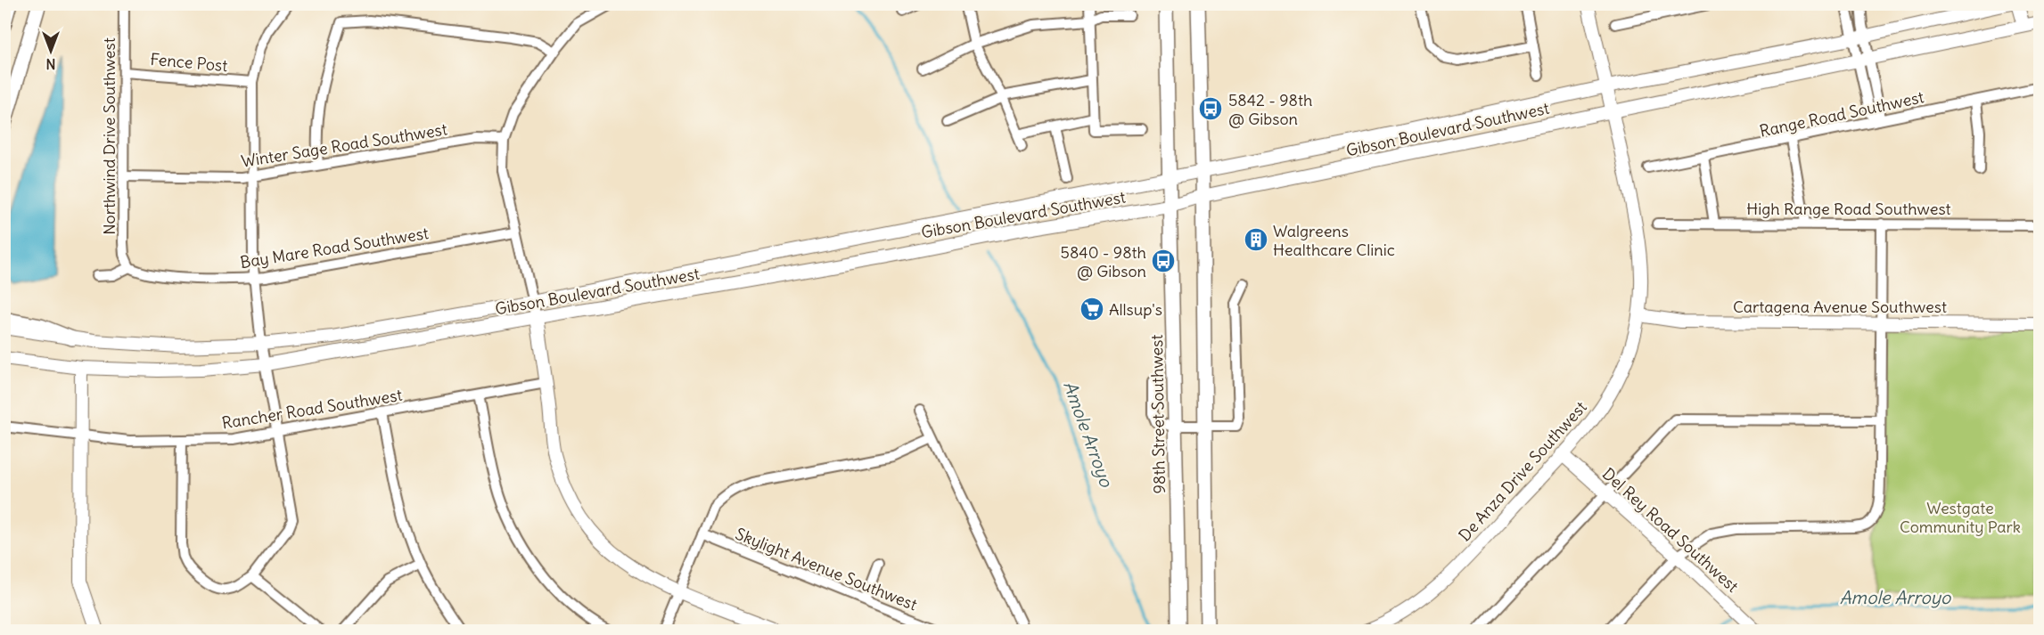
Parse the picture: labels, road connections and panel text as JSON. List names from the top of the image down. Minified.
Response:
{"streets":{"main road":["98th Street Southwest"],"street":["Fence Post","Range Road Southwest","Gibson Boulevard Southwest","Northwind Drive Southwest","Winter Sage Road Southwest","High Range Road Southwest","Bay Mare Road Southwest","Cartagena Avenue Southwest","Rancher Road Southwest","De Anza Drive Southwest","Del Rey Road Southwest","Skylight Avenue Southwest"]},"crossings":[["Fence Post","Northwind Drive Southwest"],["Gibson Boulevard Southwest","98th Street Southwest"],["Gibson Boulevard Southwest","De Anza Drive Southwest"],["Northwind Drive Southwest","Winter Sage Road Southwest"],["Northwind Drive Southwest","Bay Mare Road Southwest"],["Cartagena Avenue Southwest","De Anza Drive Southwest"],["De Anza Drive Southwest","Del Rey Road Southwest"]],"water":["Amole Arroyo"],"parks":["Westgate Community Park"],"places":{"bus stop":["5842 - 98th @ Gibson","5840 - 98th @ Gibson"],"building":["Walgreens Healthcare Clinic"],"supermarket":["Allsup's"]},"north":"bottom"}
